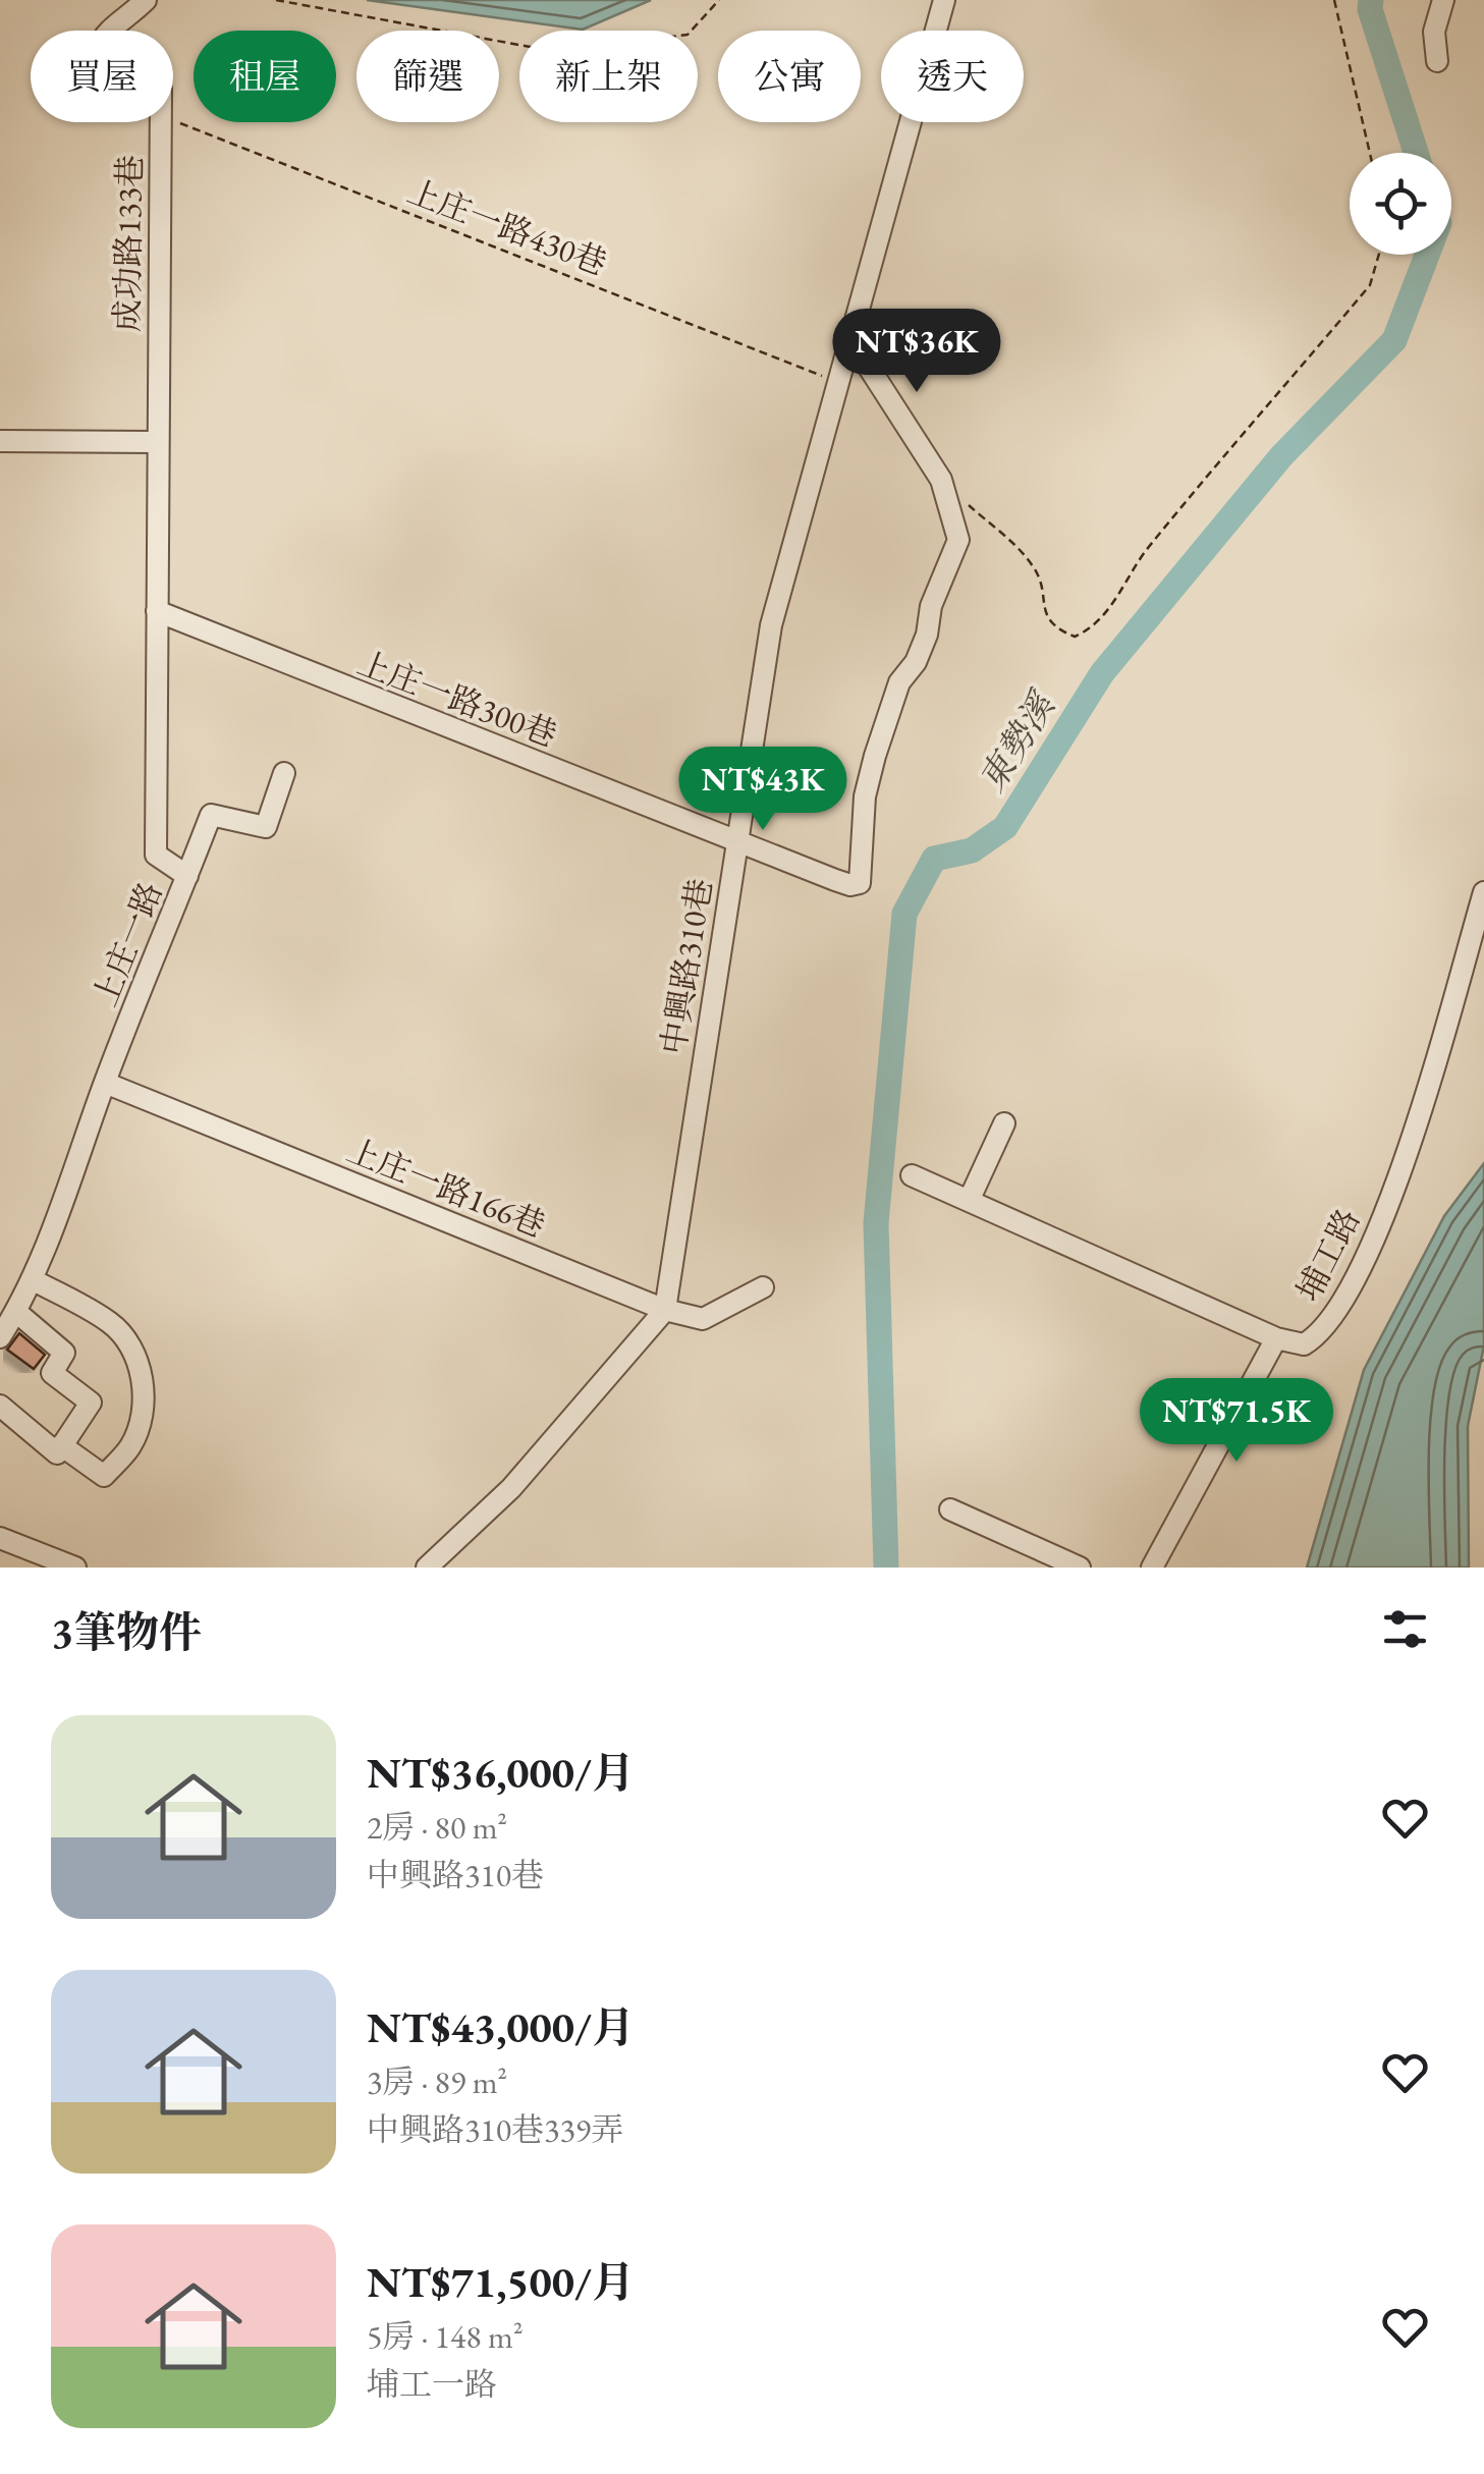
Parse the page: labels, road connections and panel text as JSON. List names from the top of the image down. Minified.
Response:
{"streets":{"street":["成功路133巷","上庄一路300巷","上庄一路","中興路310巷","上庄一路166巷","埔工路"],"path":["上庄一路430巷"]},"crossings":[["上庄一路430巷","中興路310巷"],["成功路133巷","上庄一路"],["上庄一路300巷","上庄一路"],["上庄一路300巷","中興路310巷"],["上庄一路","上庄一路166巷"],["中興路310巷","上庄一路166巷"]],"water":["東勢溪"],"page":{"chip":["買屋","租屋","篩選","新上架","公寓","透天"],"price":["NT$36K","NT$43K","NT$71.5K"],"heading":"3筆物件","list":[{"name":"NT$36,000/月","note":"2房 · 80 m² · 中興路310巷"},{"name":"NT$43,000/月","note":"3房 · 89 m² · 中興路310巷339弄"},{"name":"NT$71,500/月","note":"5房 · 148 m² · 埔工一路"}]}}
